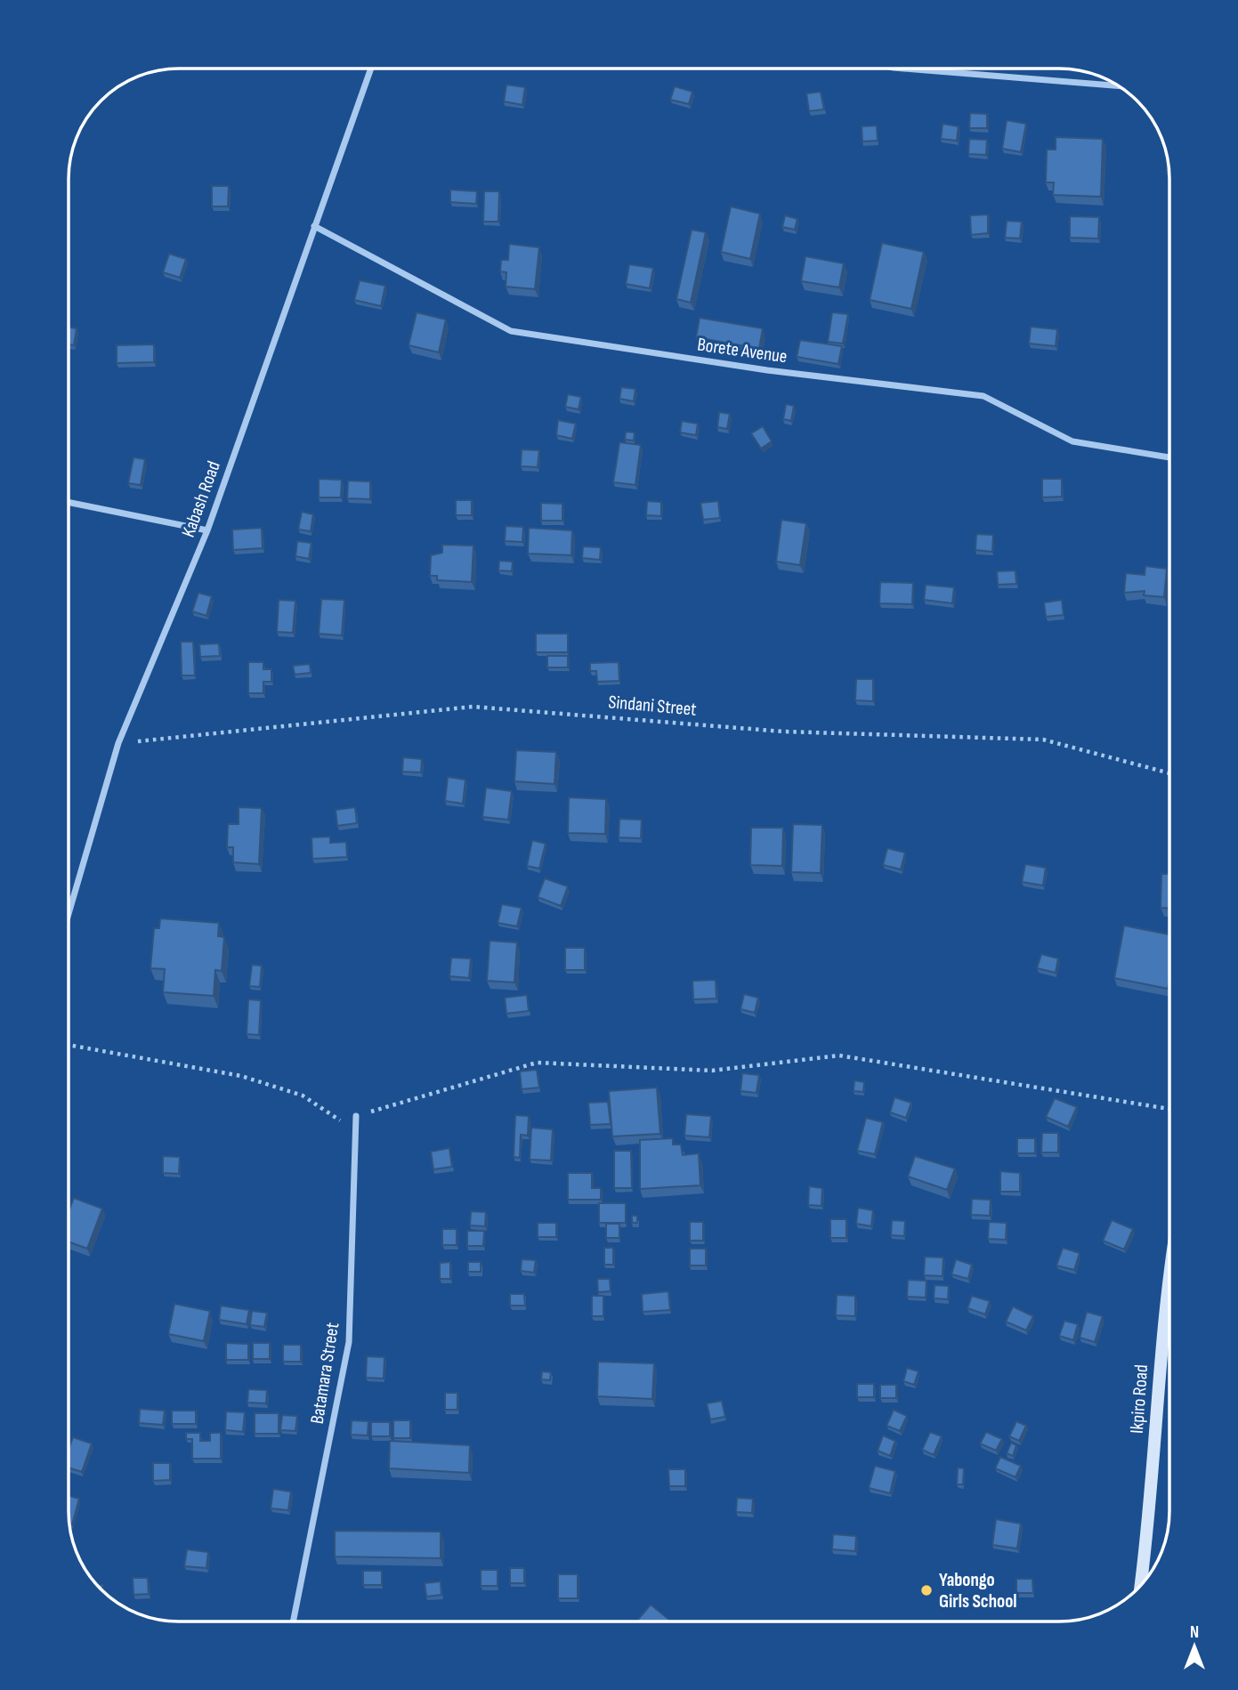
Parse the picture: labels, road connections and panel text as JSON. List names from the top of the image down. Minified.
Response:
{"streets":{"street":["Borete Avenue","Kabash Road","Batamara Street","Ikpiro Road"],"path":["Sindani Street"]},"crossings":[["Borete Avenue","Kabash Road"],["Kabash Road","Sindani Street"]],"places":["Yabongo Girls School"],"north":"top"}
